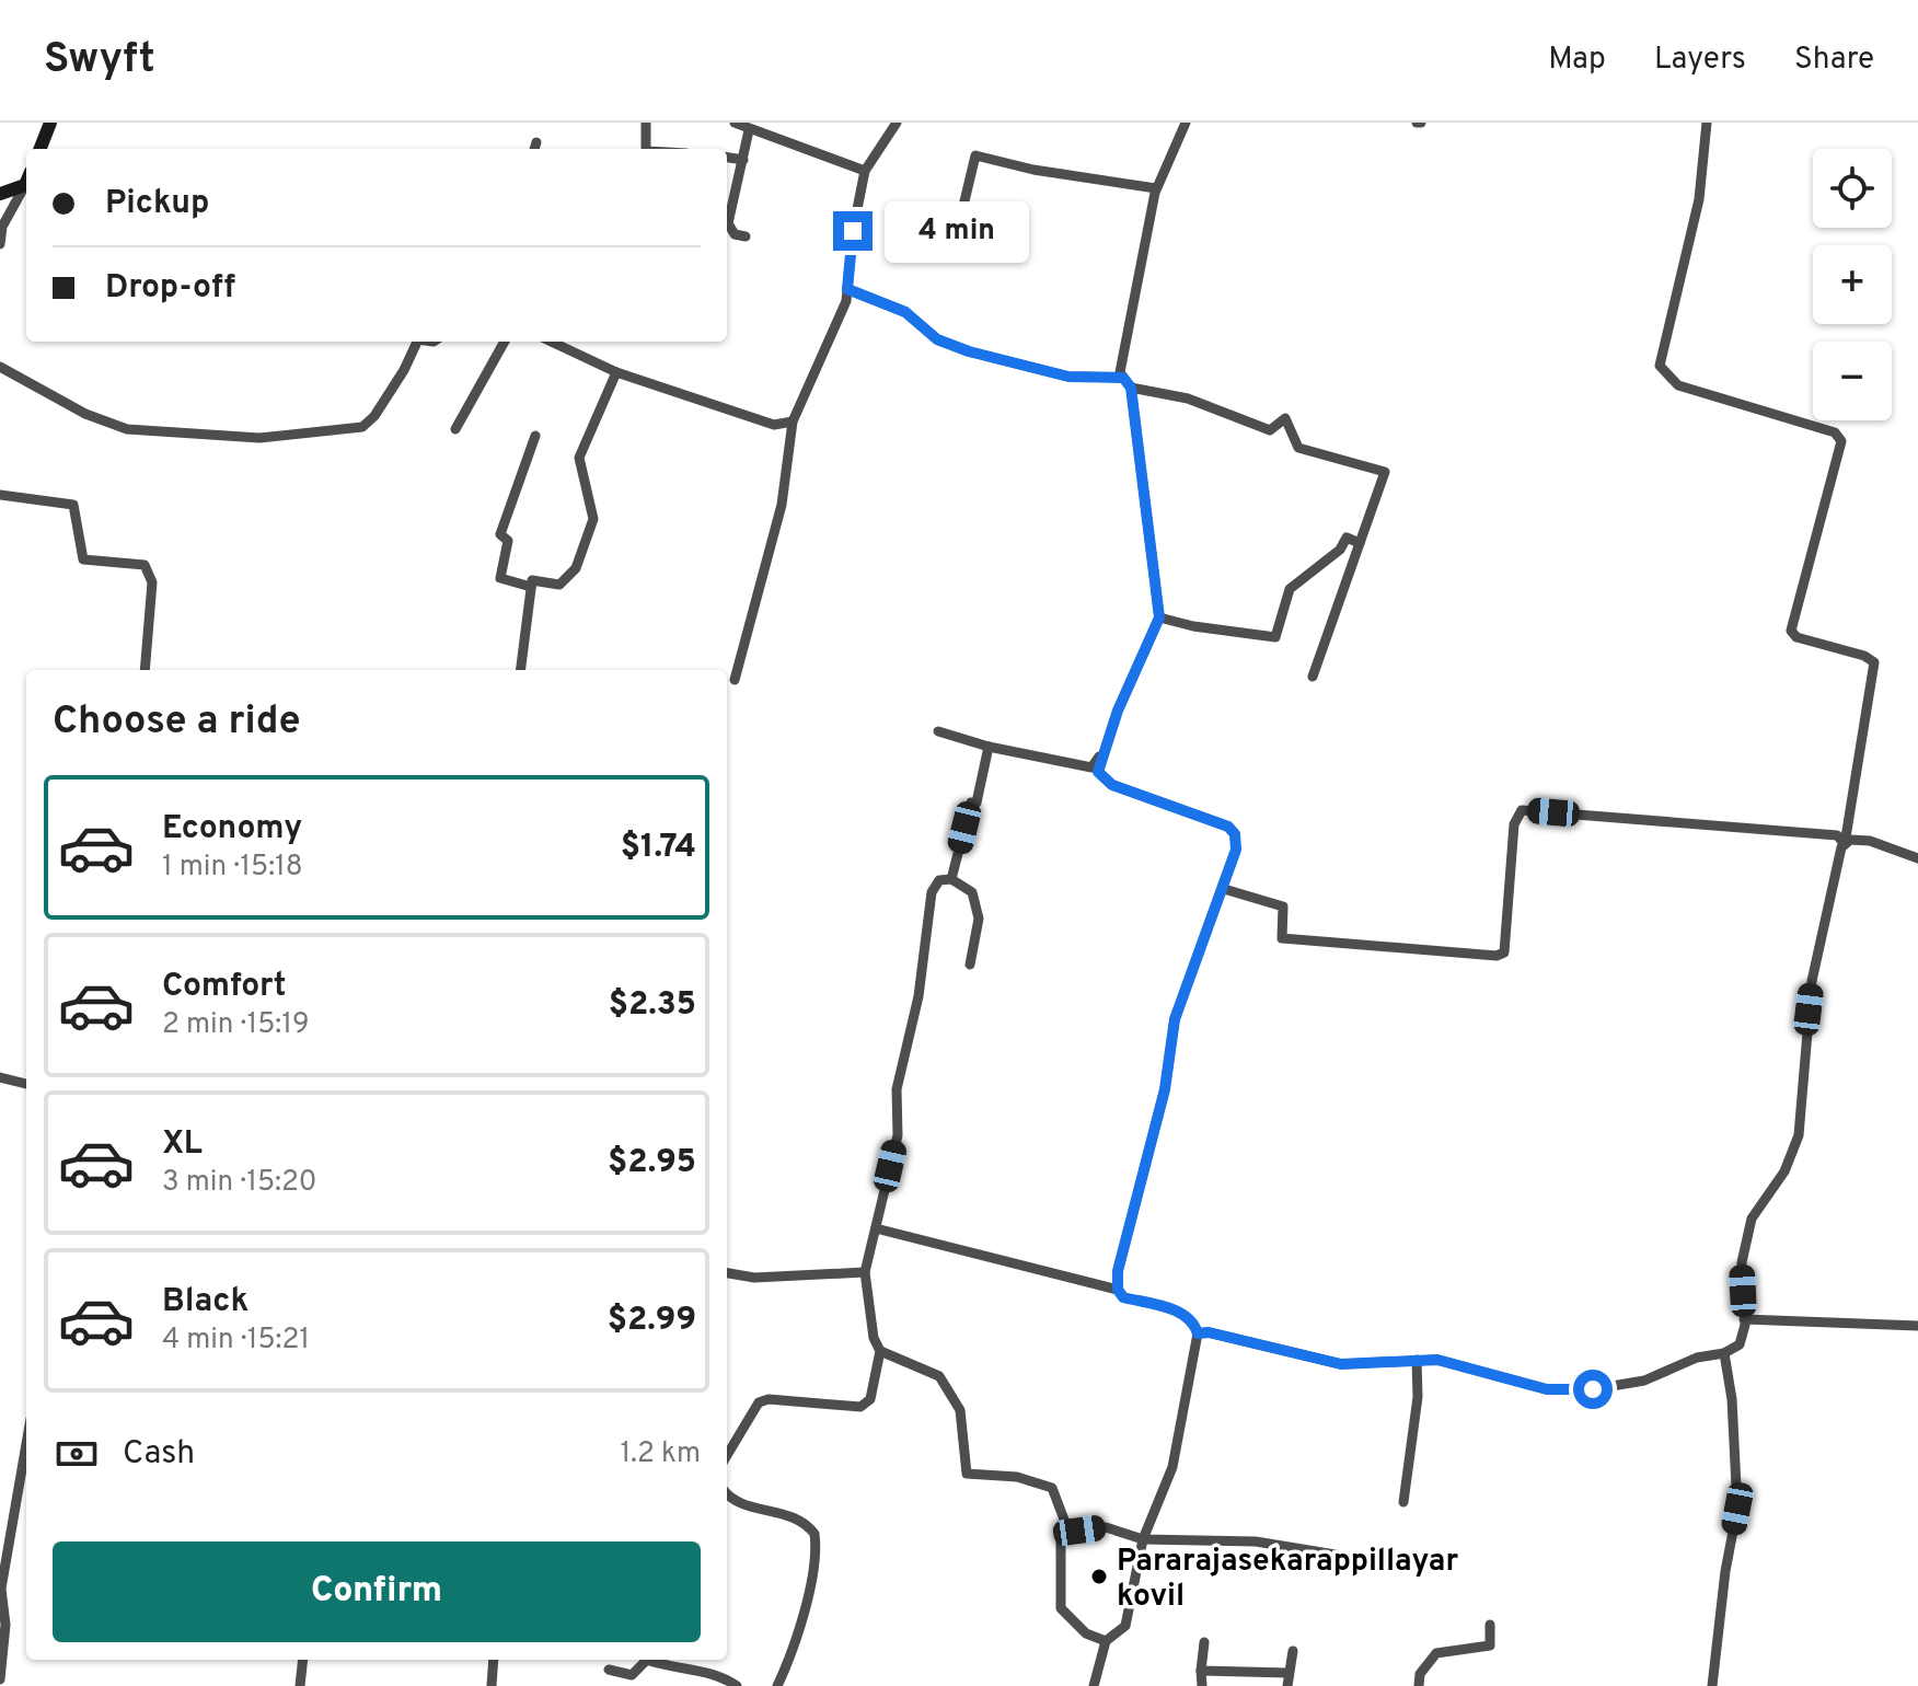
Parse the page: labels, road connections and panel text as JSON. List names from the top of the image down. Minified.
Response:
{"places":["Pararajasekarappillayar kovil"],"page":{"header":"Swyft","nav":["Map","Layers","Share"],"map_buttons":["+","−"],"banner":["Pickup","Drop-off"],"bubble":"4 min","heading":"Choose a ride","list":[{"name":"Economy","note":"1 min · 15:18","value":"$1.74"},{"name":"Comfort","note":"2 min · 15:19","value":"$2.35"},{"name":"XL","note":"3 min · 15:20","value":"$2.95"},{"name":"Black","note":"4 min · 15:21","value":"$2.99"}],"pay":["Cash","1.2 km"],"buttons":"Confirm"}}
